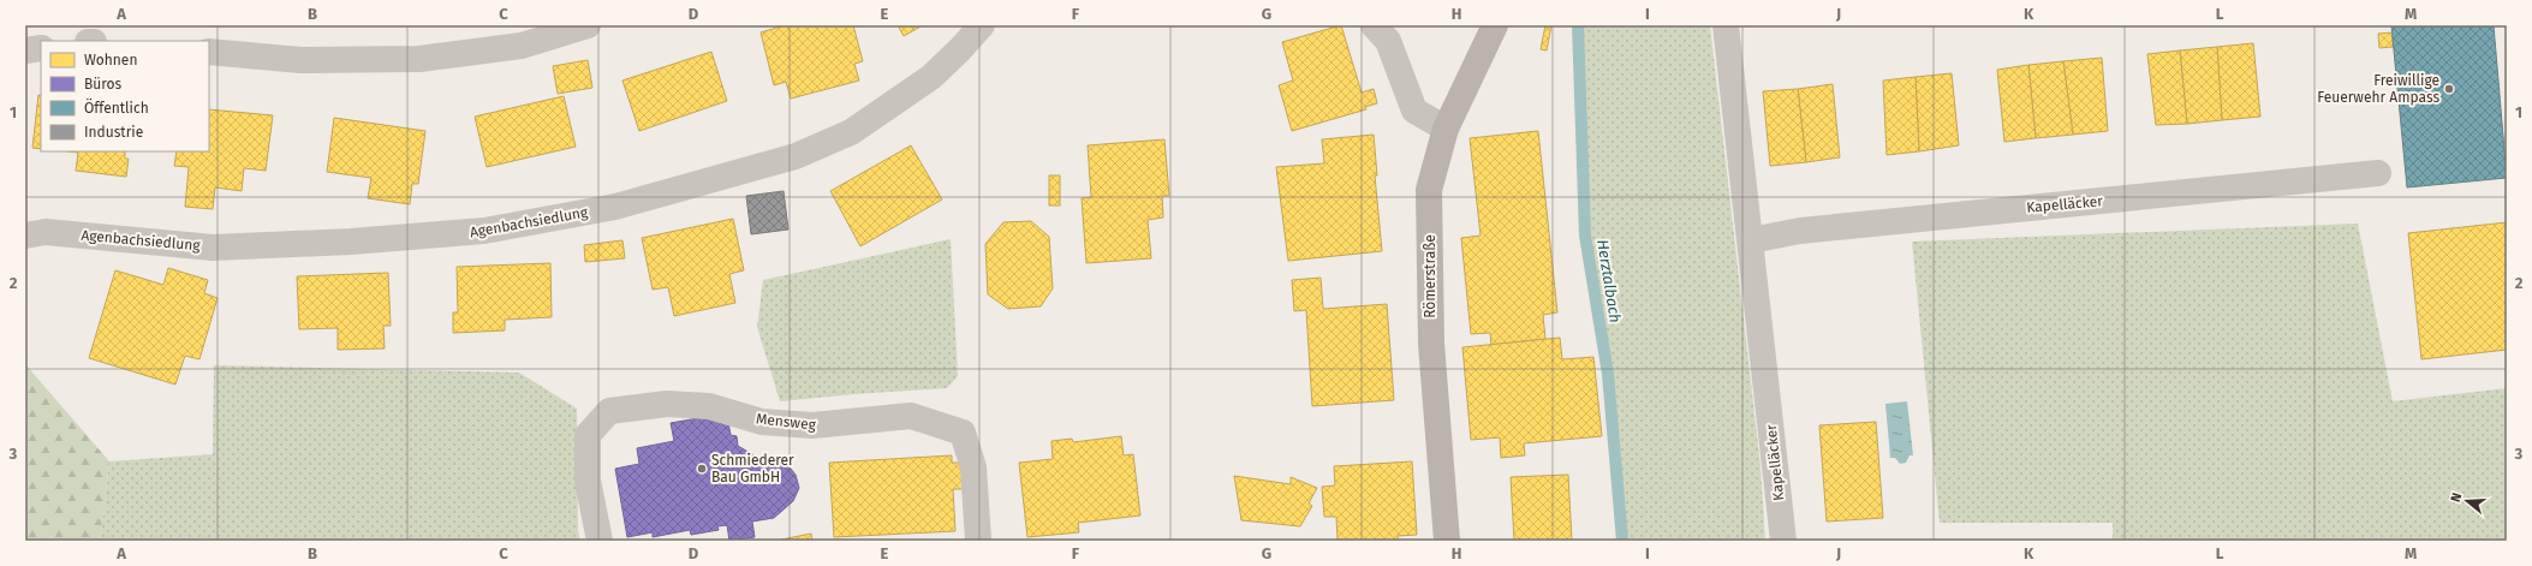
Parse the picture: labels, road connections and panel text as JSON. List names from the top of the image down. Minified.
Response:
{"streets":{"street":["Kapelläcker","Agenbachsiedlung","Römerstraße","Mensweg"]},"water":["Herztalbach"],"places":["Freiwillige Feuerwehr Ampass","Schmiederer Bau GmbH"],"legend":["Wohnen","Büros","Öffentlich","Industrie"],"north":"left","grid":{"columns":["A","B","C","D","E","F","G","H","I","J","K","L","M"],"rows":["1","2","3"]}}
